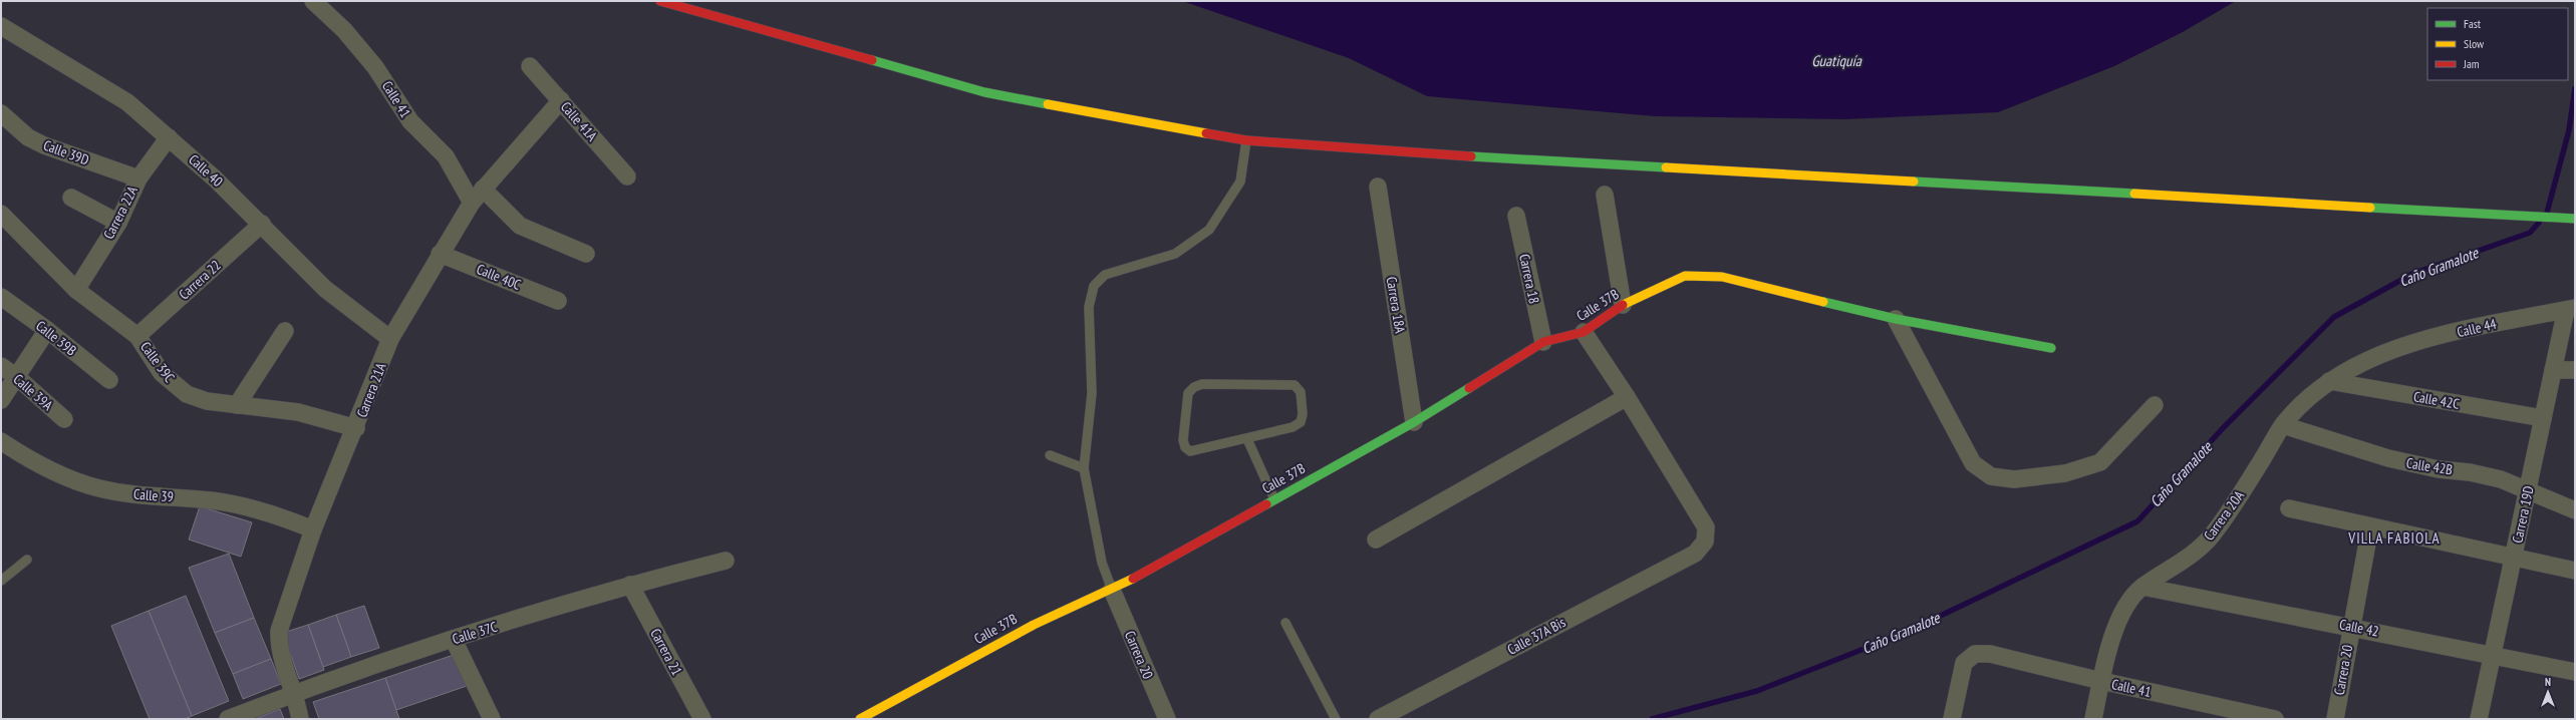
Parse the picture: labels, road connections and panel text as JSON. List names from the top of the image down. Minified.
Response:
{"streets":{"street":["Calle 41","Calle 41A","Calle 39D","Calle 40","Carrera 22A","Calle 40C","Carrera 18","Carrera 22","Carrera 18A","Calle 37B","Calle 44","Calle 39B","Calle 39C","Carrera 21A","Calle 39A","Calle 42C","Calle 42B","Calle 39","Carrera 19D","Carrera 20A","Calle 42","Calle 37C","Calle 37A Bis","Carrera 21","Carrera 20"]},"crossings":[["Calle 41","Carrera 21A"],["Calle 41","Carrera 20A"],["Calle 41A","Carrera 21A"],["Calle 39D","Carrera 22A"],["Calle 40","Carrera 22A"],["Calle 40","Carrera 22"],["Calle 40","Carrera 21A"],["Carrera 22A","Calle 39C"],["Calle 40C","Carrera 21A"],["Carrera 18","Calle 37B"],["Carrera 22","Calle 39C"],["Carrera 18A","Calle 37B"],["Calle 37B","Carrera 20"],["Calle 44","Carrera 19D"],["Calle 44","Carrera 20A"],["Calle 39C","Carrera 21A"],["Carrera 21A","Calle 39"],["Carrera 21A","Calle 37C"],["Calle 42C","Carrera 19D"],["Calle 42C","Carrera 20A"],["Calle 42B","Carrera 19D"],["Calle 42B","Carrera 20A"],["Carrera 19D","Calle 42"],["Carrera 20A","Calle 42"],["Calle 42","Carrera 20"],["Calle 37C","Carrera 21"]],"districts":["VILLA FABIOLA"],"water":["Guatiquía","Caño Gramalote"],"legend":["Fast","Slow","Jam"],"north":"top"}
